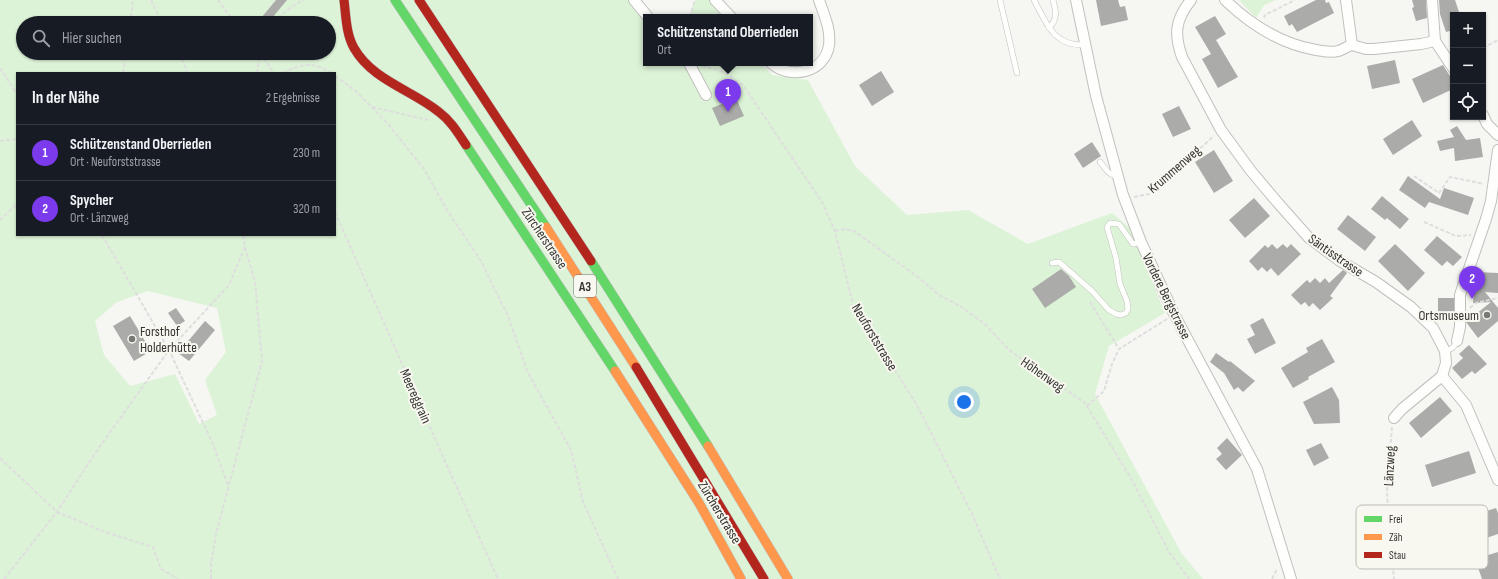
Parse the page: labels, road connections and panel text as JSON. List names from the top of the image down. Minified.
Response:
{"streets":{"main road":["Zürcherstrasse","A3"],"street":["Säntisstrasse","Vordere Bergstrasse"],"path":["Krummenweg","Neuforststrasse","Höhenweg","Meereggrain","Länzweg"]},"crossings":[["Krummenweg","Säntisstrasse"],["Krummenweg","Vordere Bergstrasse"],["Neuforststrasse","Höhenweg"]],"places":["Ortsmuseum","Forsthof Holderhütte"],"legend":["Frei","Zäh","Stau"],"page":{"map_buttons":["+","−"],"popup":["Schützenstand Oberrieden","Ort"],"search":"Hier suchen","heading":["In der Nähe","2 Ergebnisse"],"pins":["1","2"],"list":[{"mark":"1","name":"Schützenstand Oberrieden","note":"Ort · Neuforststrasse","value":"230 m"},{"mark":"2","name":"Spycher","note":"Ort · Länzweg","value":"320 m"}]}}
